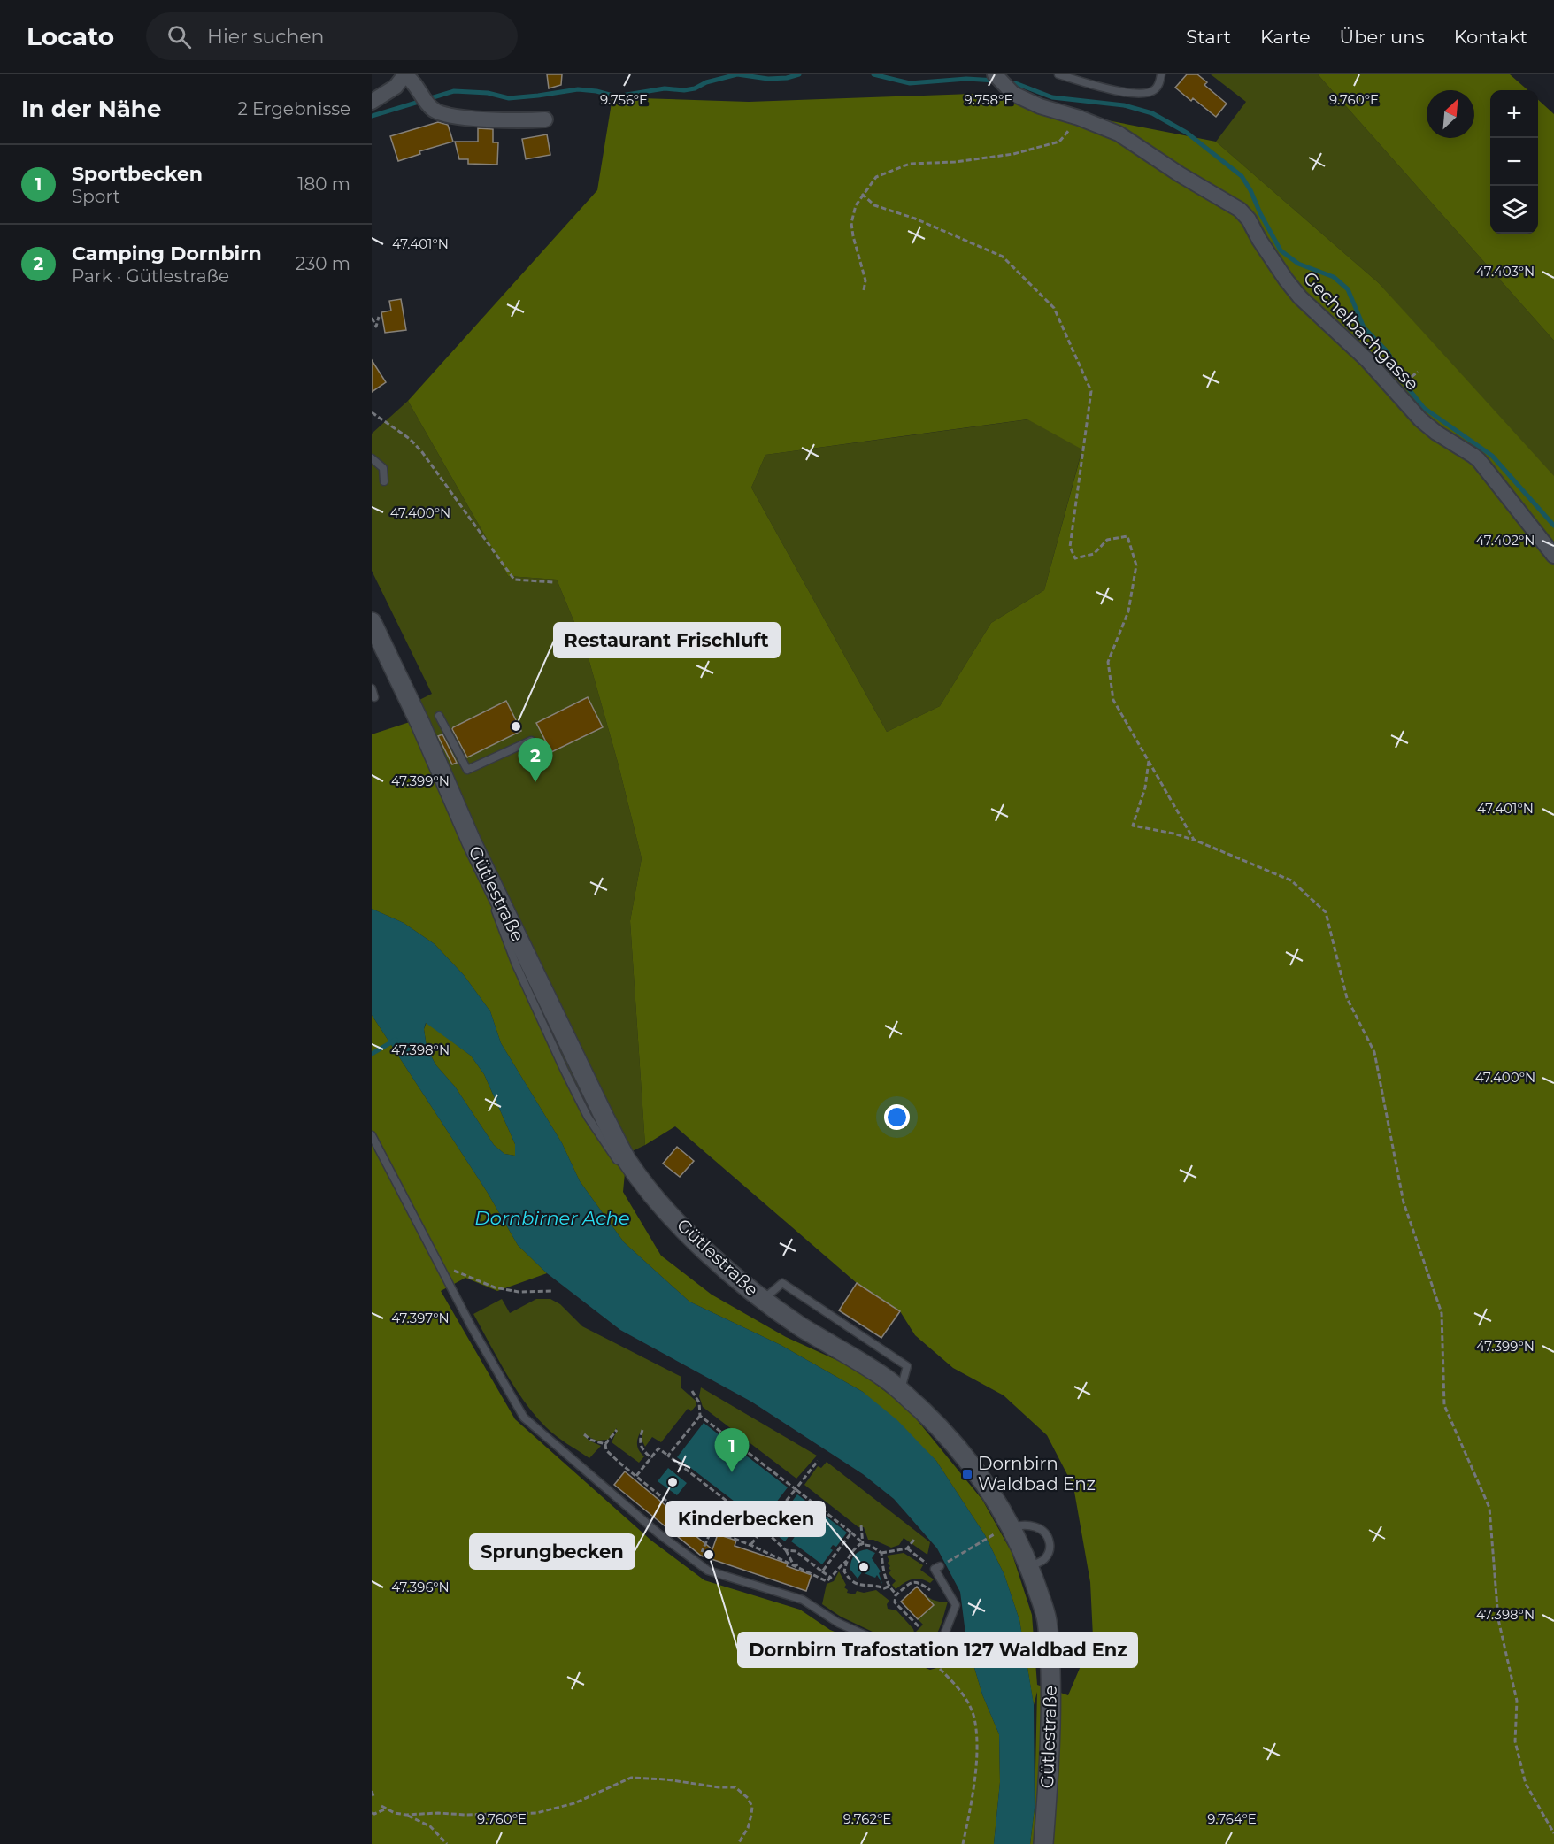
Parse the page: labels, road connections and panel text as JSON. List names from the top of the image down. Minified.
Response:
{"streets":{"street":["Gechelbachgasse","Gütlestraße"]},"water":["Dornbirner Ache"],"places":{"other":["Restaurant Frischluft","Sprungbecken","Dornbirn Trafostation 127 Waldbad Enz","Kinderbecken"],"transit":["Dornbirn Waldbad Enz"]},"north":"top right","page":{"header":"Locato","search":"Hier suchen","nav":["Start","Karte","Über uns","Kontakt"],"heading":["In der Nähe","2 Ergebnisse"],"map_buttons":["+","−"],"list":[{"mark":"1","name":"Sportbecken","note":"Sport","value":"180 m"},{"mark":"2","name":"Camping Dornbirn","note":"Park · Gütlestraße","value":"230 m"}],"pins":["2","1"]},"coordinates":["9.756°E","9.758°E","9.760°E","47.401°N","47.403°N","47.400°N","47.402°N","47.399°N","47.398°N","47.397°N","47.396°N","9.762°E","9.764°E"]}
